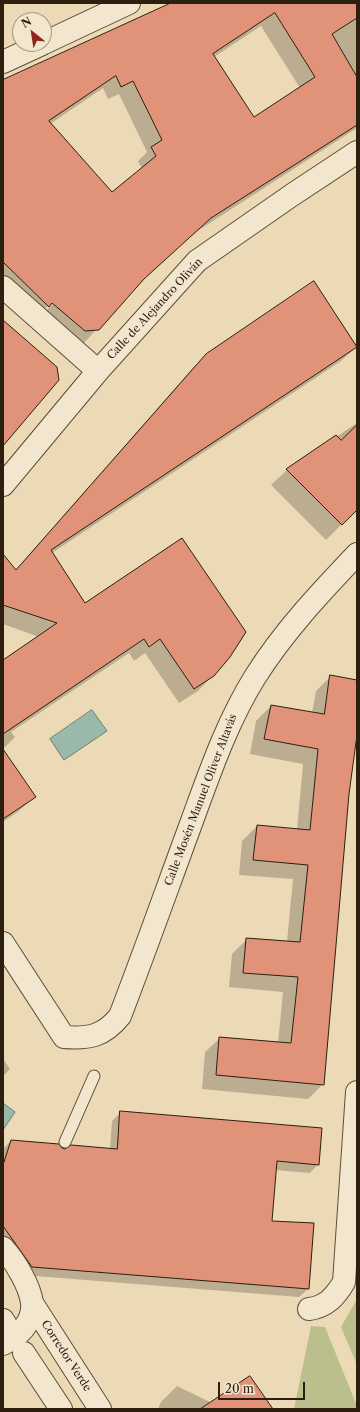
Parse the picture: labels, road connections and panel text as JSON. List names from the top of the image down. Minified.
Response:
{"streets":{"street":["Calle de Alejandro Oliván","Calle Mosén Manuel Oliver Altavás","Corredor Verde"]},"scale_bar":"20 m","north":"top left"}
